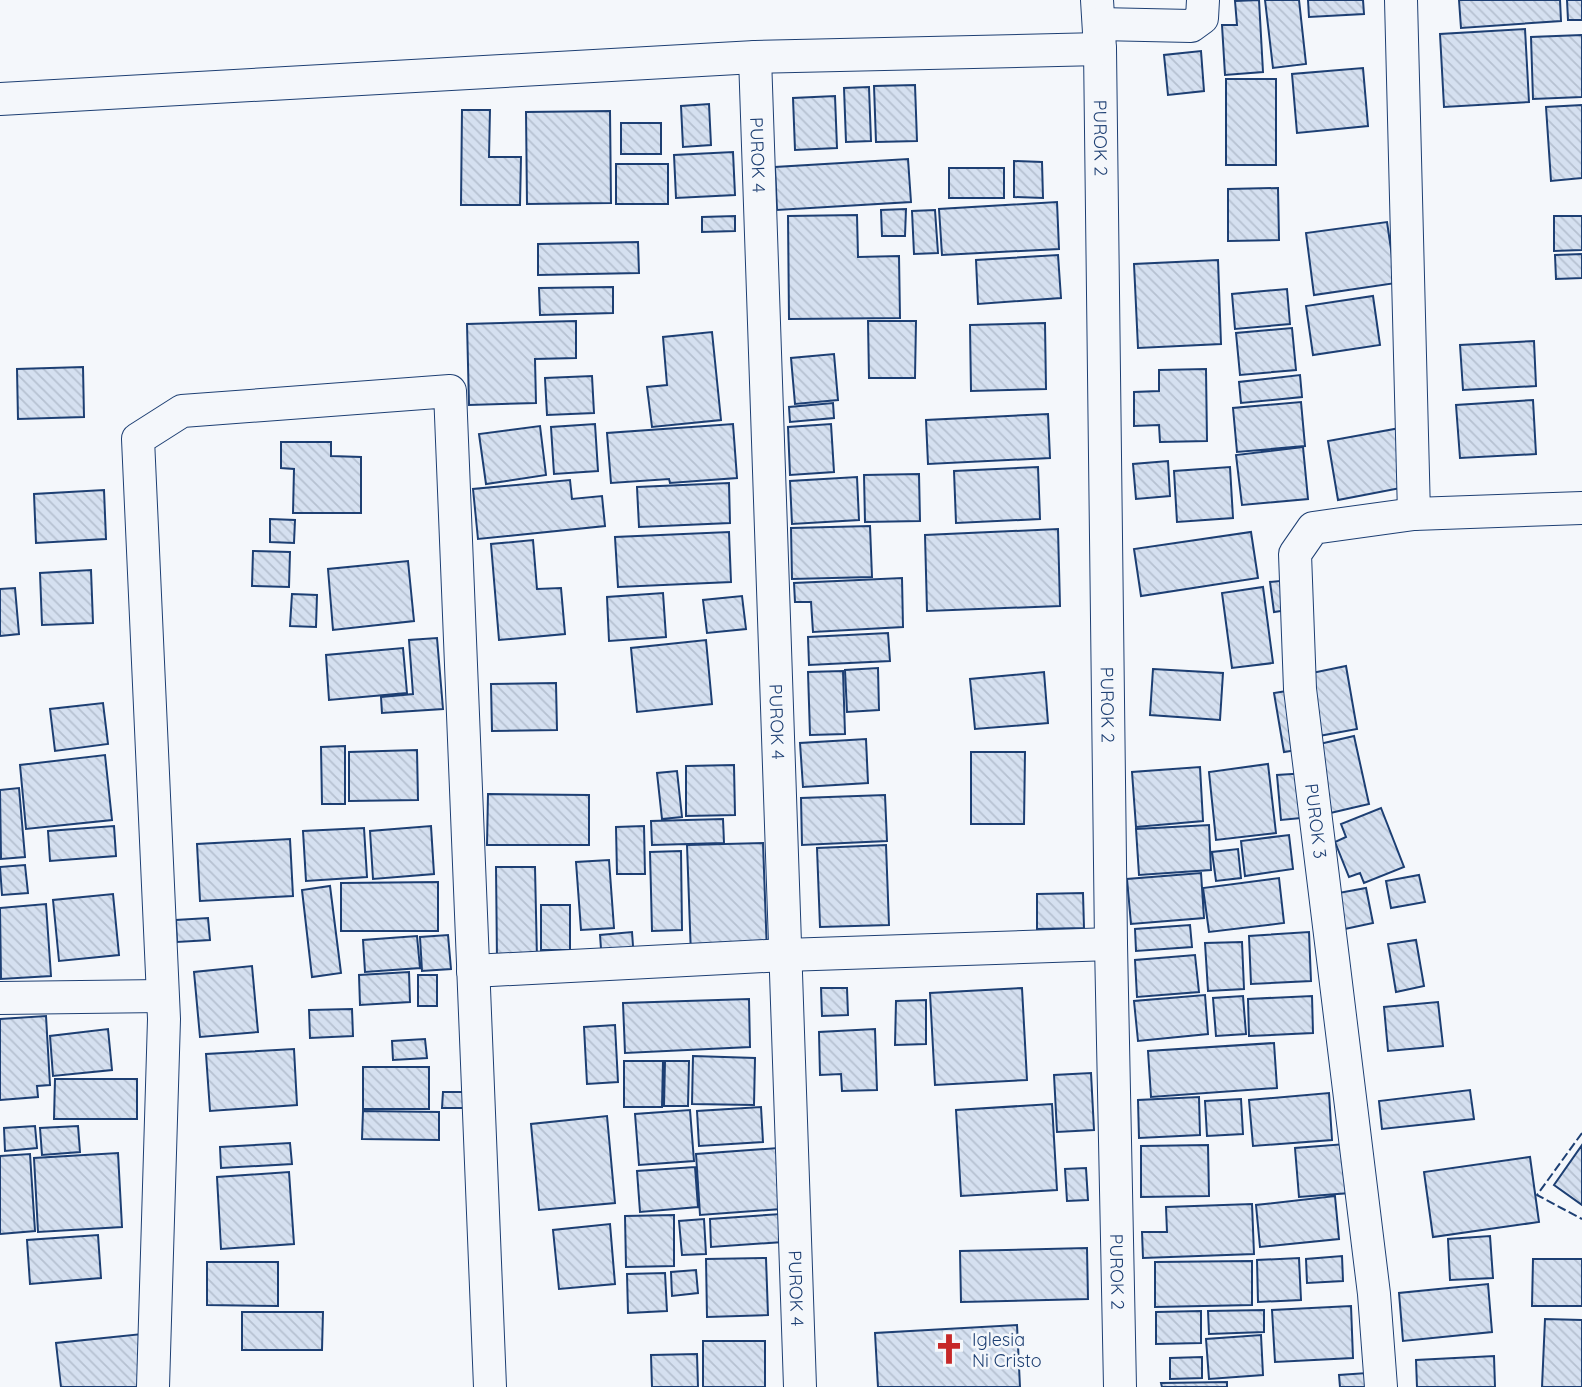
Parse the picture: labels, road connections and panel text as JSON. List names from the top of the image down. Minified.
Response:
{"streets":{"street":["PUROK 2","PUROK 4","PUROK 3"]},"places":{"church":["Iglesia Ni Cristo"]}}
